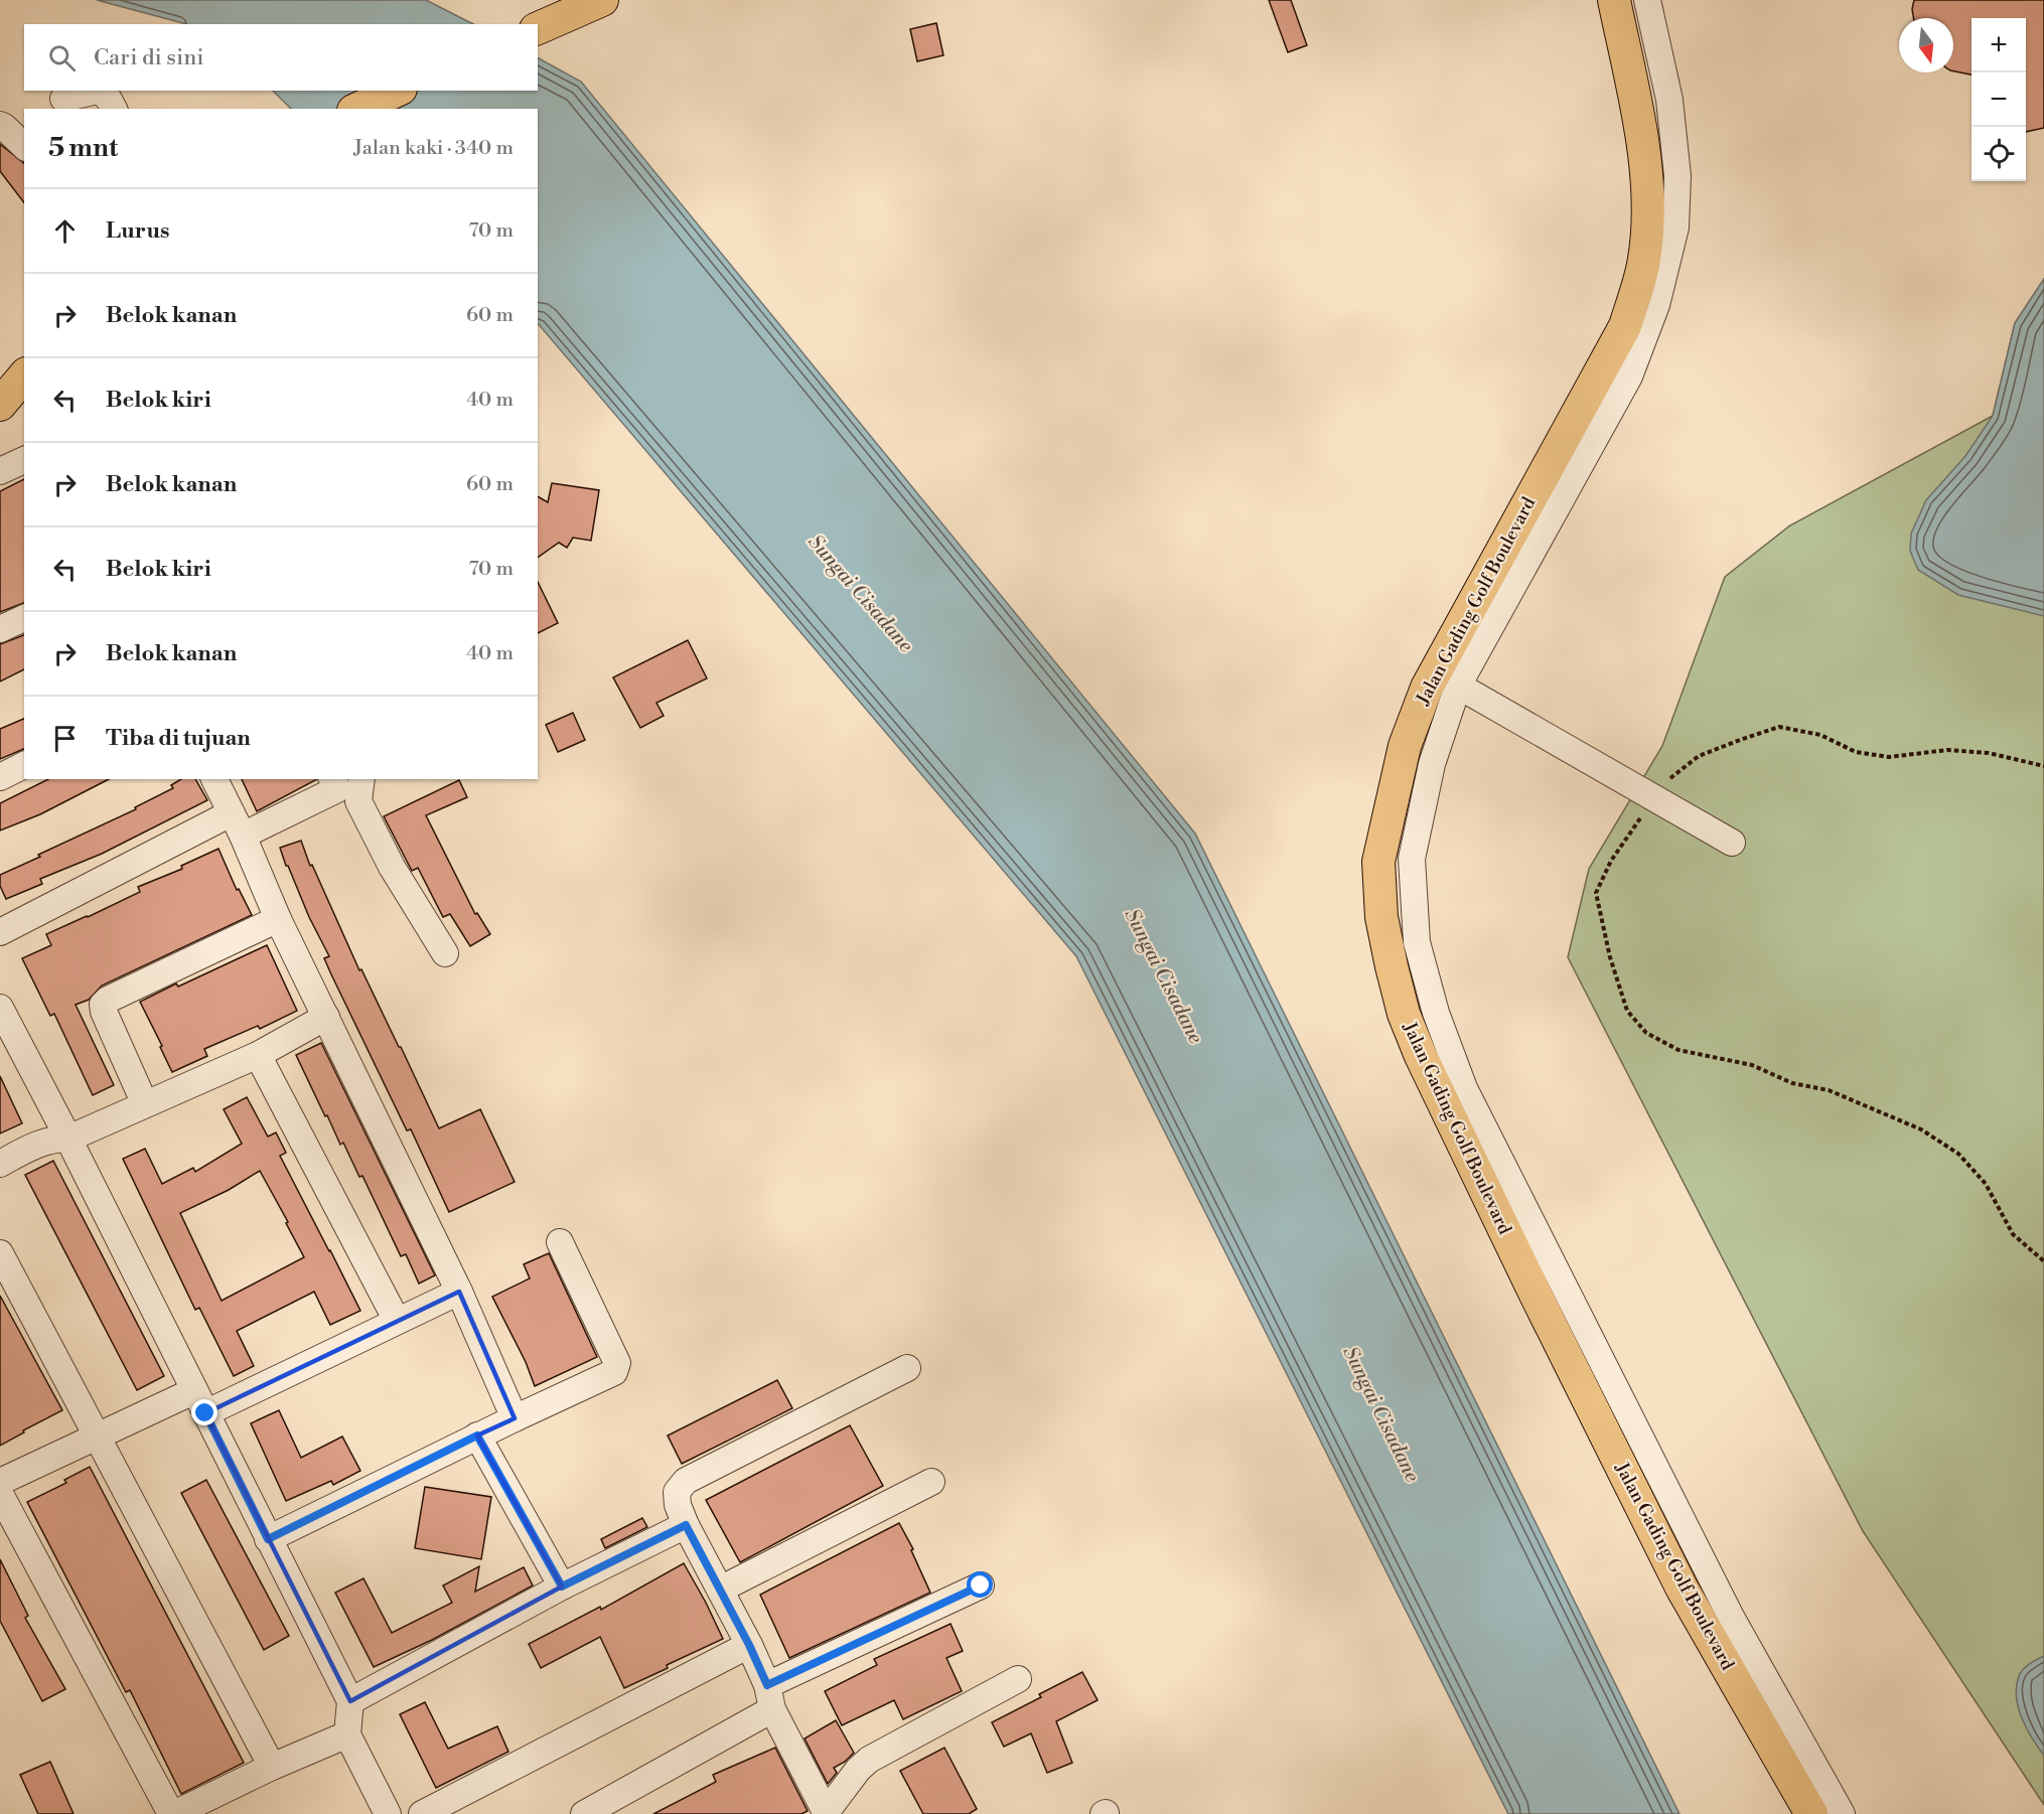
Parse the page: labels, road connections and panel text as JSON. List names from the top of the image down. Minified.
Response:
{"streets":{"main road":["Jalan Gading Golf Boulevard"]},"water":["Sungai Cisadane"],"north":"bottom","page":{"map_buttons":["+","−"],"search":"Cari di sini","heading":["5 mnt","Jalan kaki · 340 m"],"list":[["Lurus","70 m"],["Belok kanan","60 m"],["Belok kiri","40 m"],["Belok kanan","60 m"],["Belok kiri","70 m"],["Belok kanan","40 m"],"Tiba di tujuan"]}}
